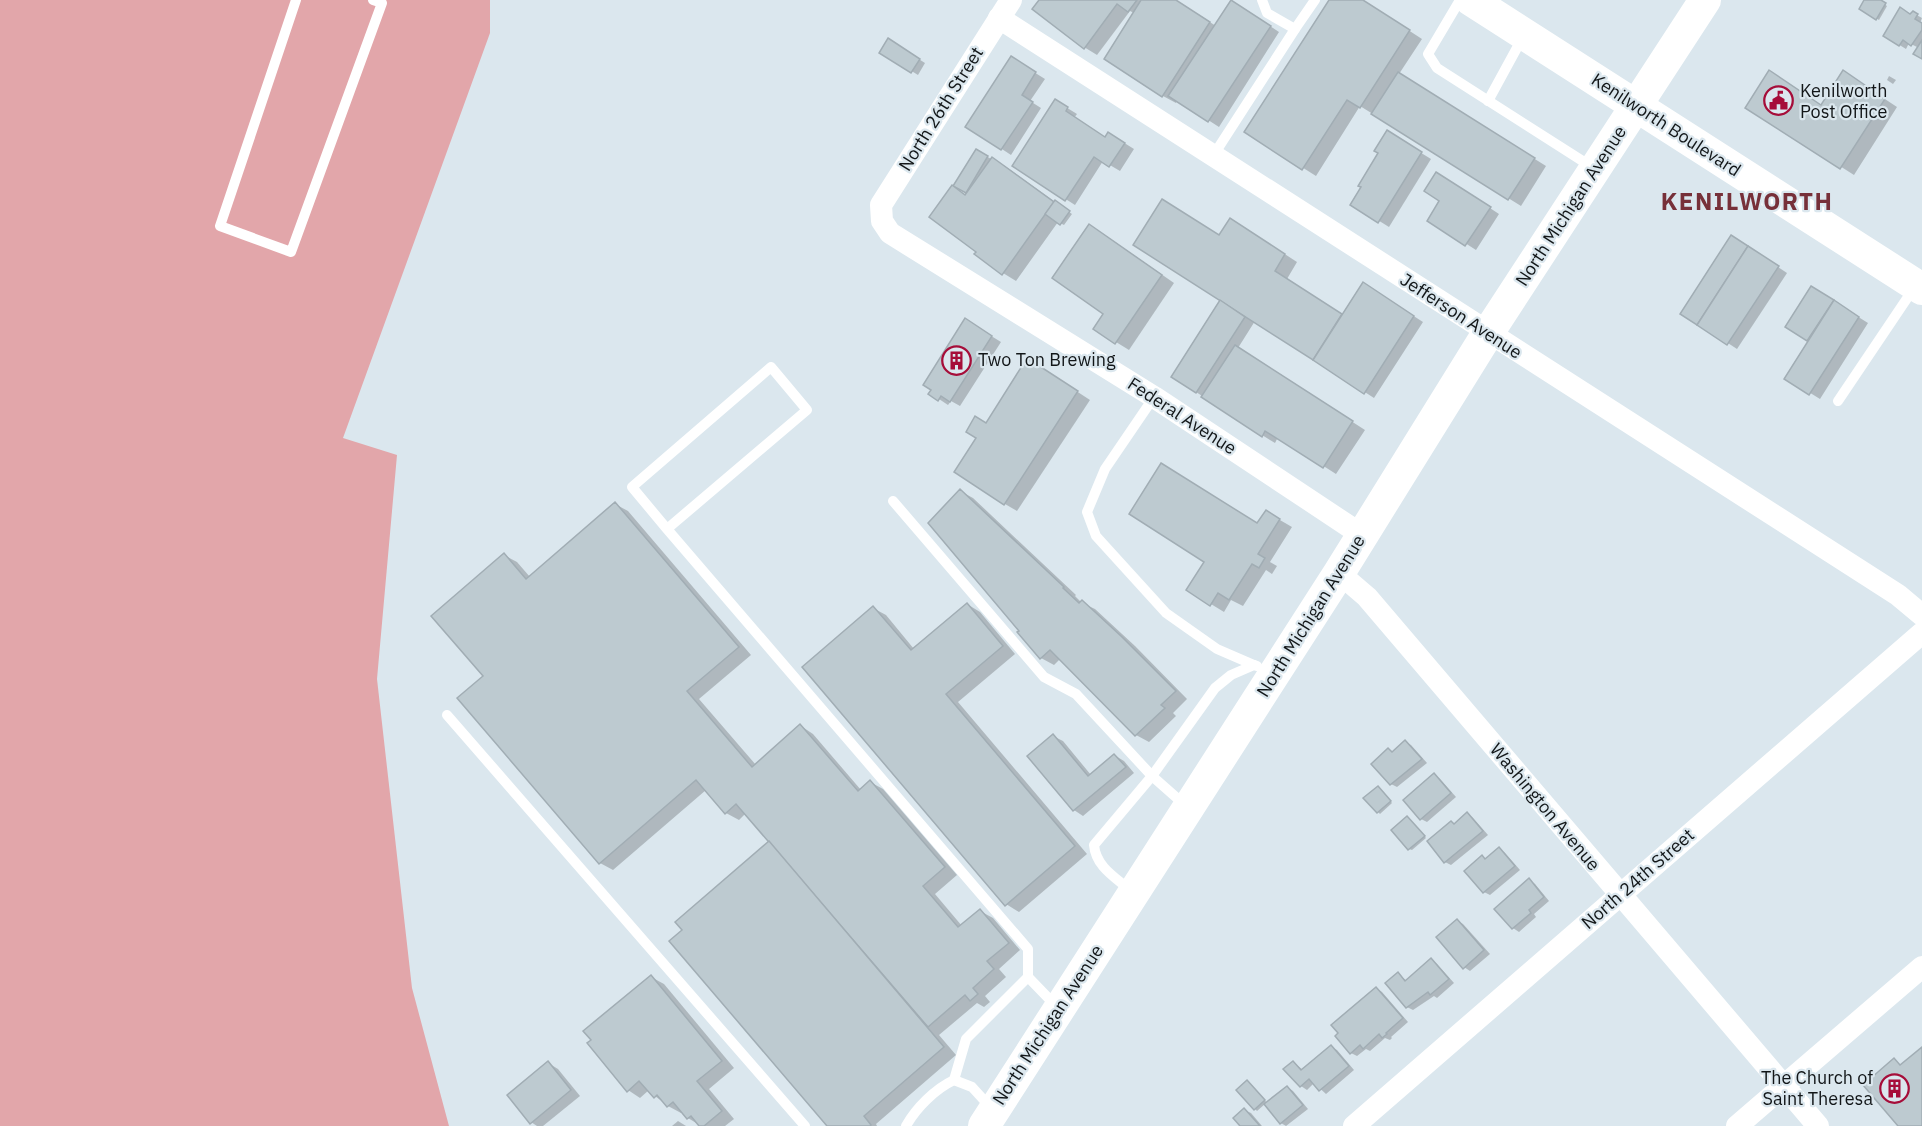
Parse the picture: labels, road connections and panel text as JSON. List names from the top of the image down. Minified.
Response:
{"streets":{"street":["North 26th Street","Kenilworth Boulevard","North Michigan Avenue","Jefferson Avenue","Federal Avenue","Washington Avenue","North 24th Street"]},"crossings":[["North 26th Street","Jefferson Avenue"],["North 26th Street","Federal Avenue"],["Kenilworth Boulevard","North Michigan Avenue"],["North Michigan Avenue","Jefferson Avenue"],["North Michigan Avenue","Federal Avenue"],["North Michigan Avenue","Washington Avenue"],["Washington Avenue","North 24th Street"]],"districts":["KENILWORTH"],"places":{"public building":["Kenilworth Post Office"],"building":["Two Ton Brewing","The Church of Saint Theresa"]}}
